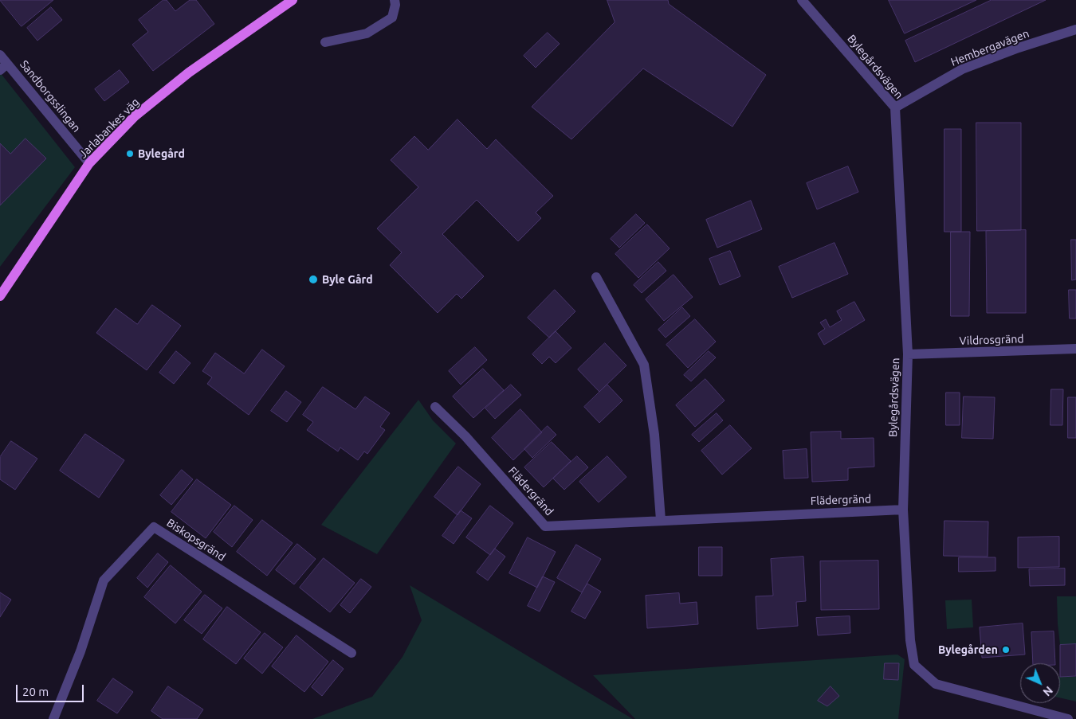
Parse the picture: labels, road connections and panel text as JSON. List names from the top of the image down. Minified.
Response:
{"streets":{"main road":["Jarlabankes väg"],"street":["Hembergavägen","Bylegårdsvägen","Sandborgsslingan","Vildrosgränd","Flädergränd","Biskopsgränd"]},"crossings":[["Hembergavägen","Bylegårdsvägen"],["Bylegårdsvägen","Vildrosgränd"],["Bylegårdsvägen","Flädergränd"],["Sandborgsslingan","Jarlabankes väg"]],"places":["Bylegård","Byle Gård","Bylegården"],"scale_bar":"20 m","north":"bottom right"}
